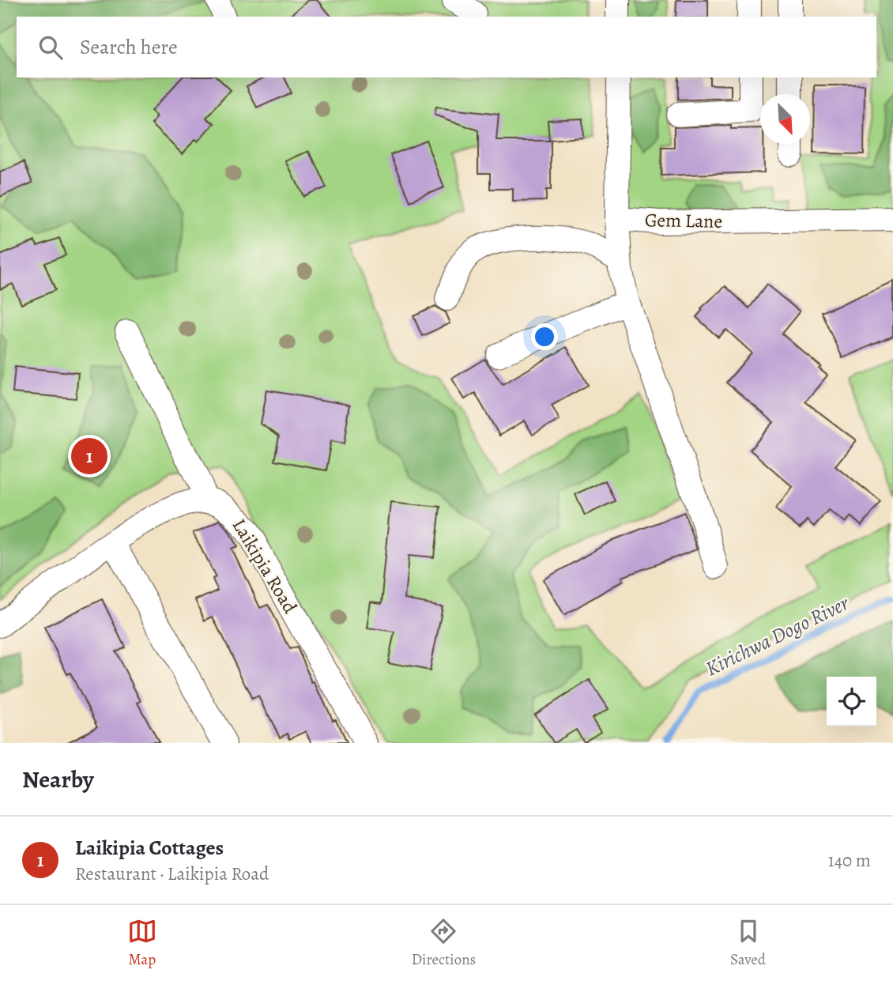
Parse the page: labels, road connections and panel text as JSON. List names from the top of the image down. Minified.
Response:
{"streets":{"street":["Gem Lane","Laikipia Road"]},"water":["Kirichwa Dogo River"],"north":"bottom right","page":{"search":"Search here","pins":"1","heading":"Nearby","list":[{"mark":"1","name":"Laikipia Cottages","note":"Restaurant · Laikipia Road","value":"140 m"}],"nav":["Map","Directions","Saved"]}}
